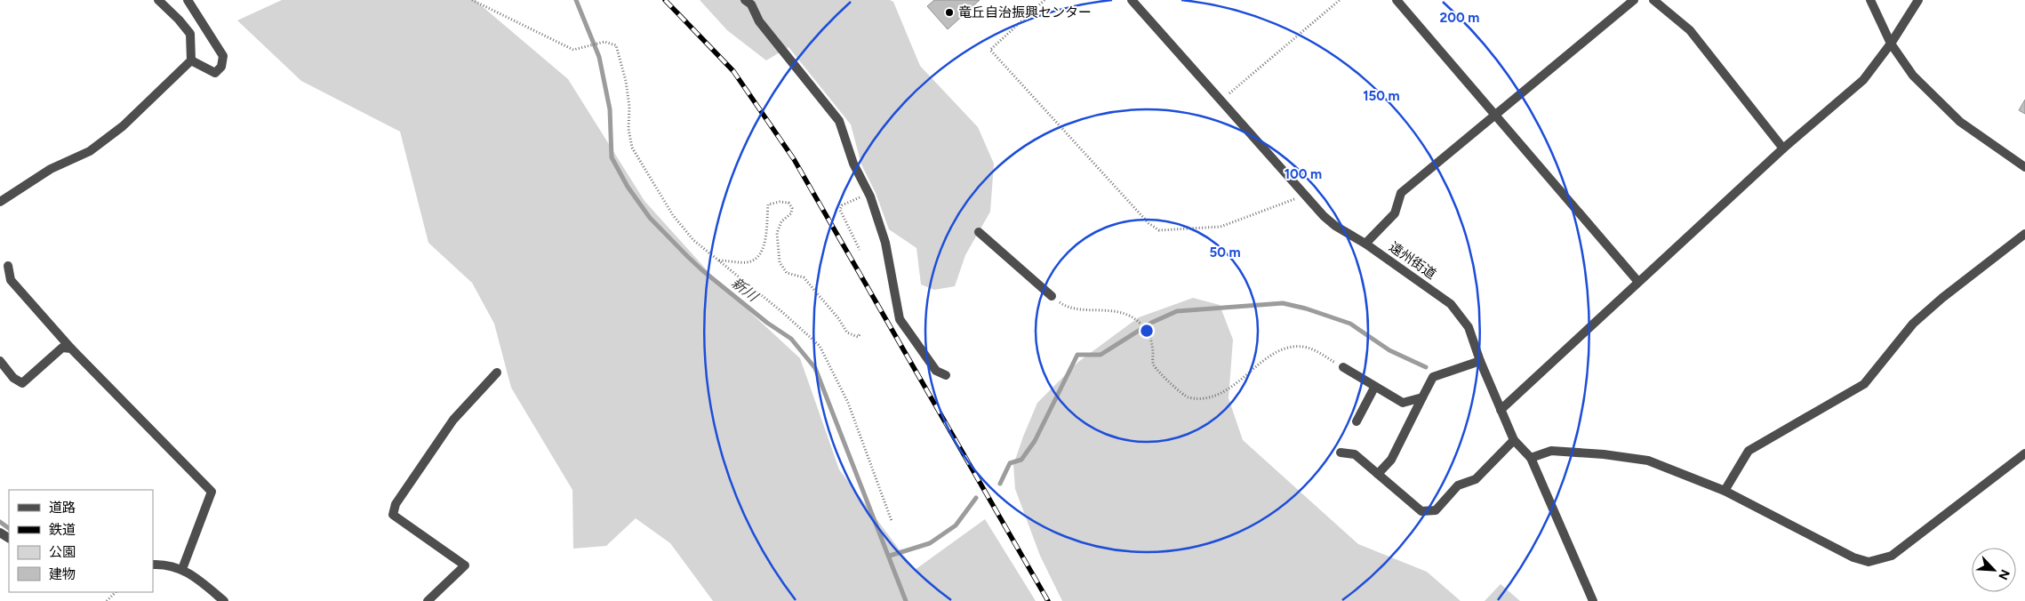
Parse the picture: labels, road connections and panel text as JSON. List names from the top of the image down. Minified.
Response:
{"streets":{"street":["遠州街道"]},"water":["新川"],"places":["竜丘自治振興センター"],"legend":["道路","鉄道","公園","建物"],"north":"bottom right","rings":["200 m","150 m","100 m","50 m"]}
